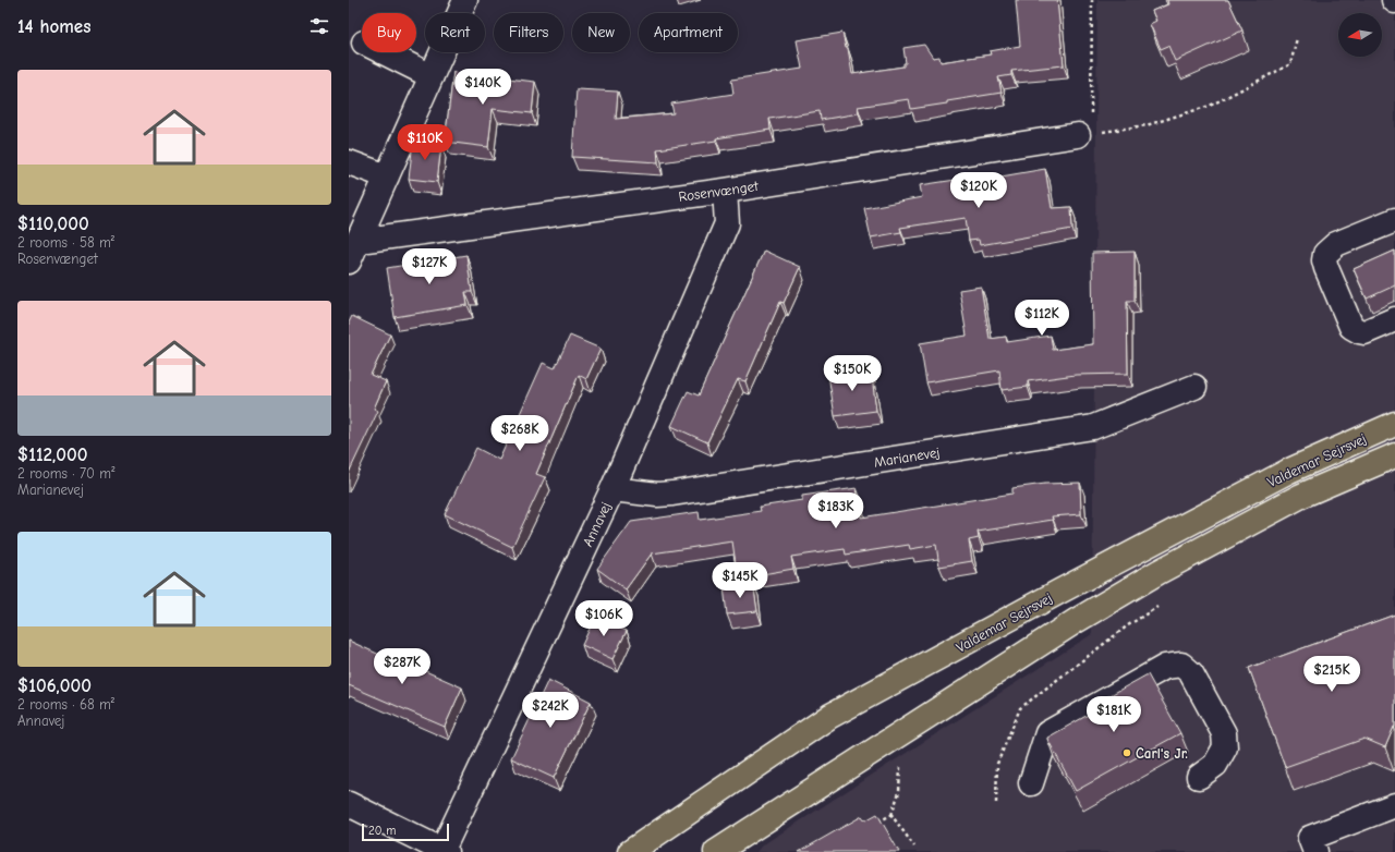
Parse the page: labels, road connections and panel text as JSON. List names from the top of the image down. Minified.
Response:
{"streets":{"main road":["Valdemar Sejrsvej"],"street":["Rosenvænget","Marianevej","Annavej"]},"crossings":[["Rosenvænget","Annavej"],["Marianevej","Annavej"]],"places":["Carl's Jr."],"scale_bar":"20 m","north":"left","page":{"heading":"14 homes","chip":["Buy","Rent","Filters","New","Apartment"],"list":[{"name":"$110,000","note":"2 rooms · 58 m² · Rosenvænget"},{"name":"$112,000","note":"2 rooms · 70 m² · Marianevej"},{"name":"$106,000","note":"2 rooms · 68 m² · Annavej"}],"price":["$140K","$110K","$120K","$127K","$112K","$150K","$268K","$183K","$145K","$106K","$287K","$215K","$242K","$181K"],"scale":"20 m"}}
